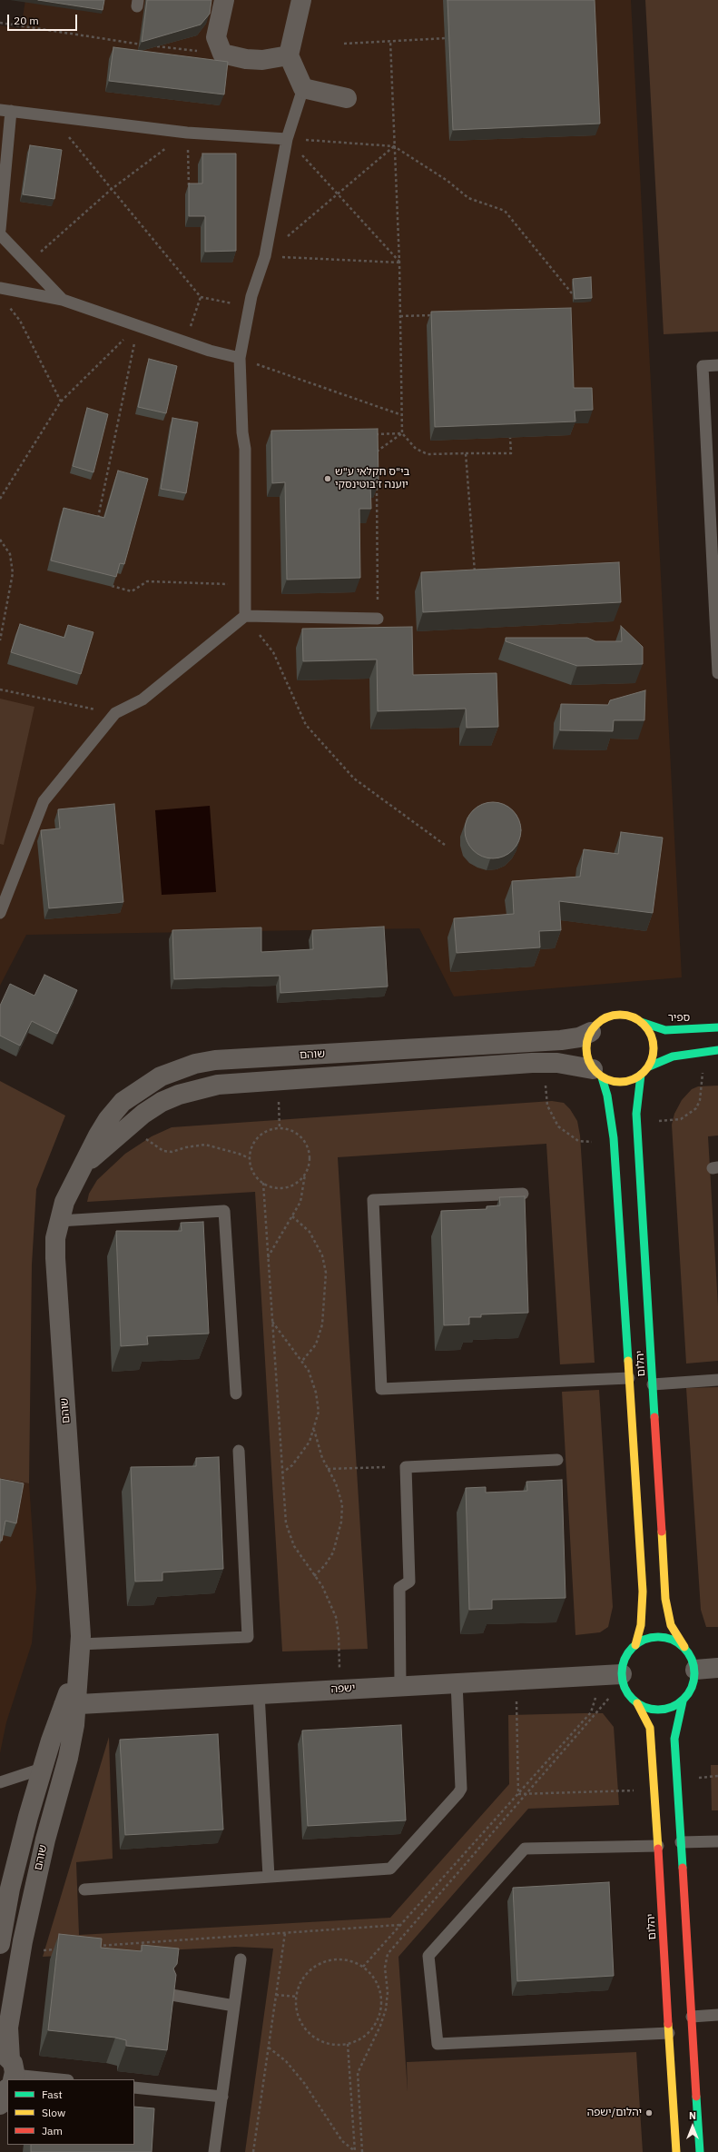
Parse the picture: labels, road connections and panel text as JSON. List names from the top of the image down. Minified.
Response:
{"streets":{"street":["ספיר","שוהם","יהלום","ישפה"]},"crossings":[["ספיר","שוהם"],["ספיר","יהלום"],["שוהם","יהלום"],["שוהם","ישפה"],["יהלום","ישפה"]],"places":["בי\"ס חקלאי ע\"ש יוענה ז'בוטינסקי","יהלום/ישפה"],"legend":["Fast","Slow","Jam"],"scale_bar":"20 m","north":"top"}
